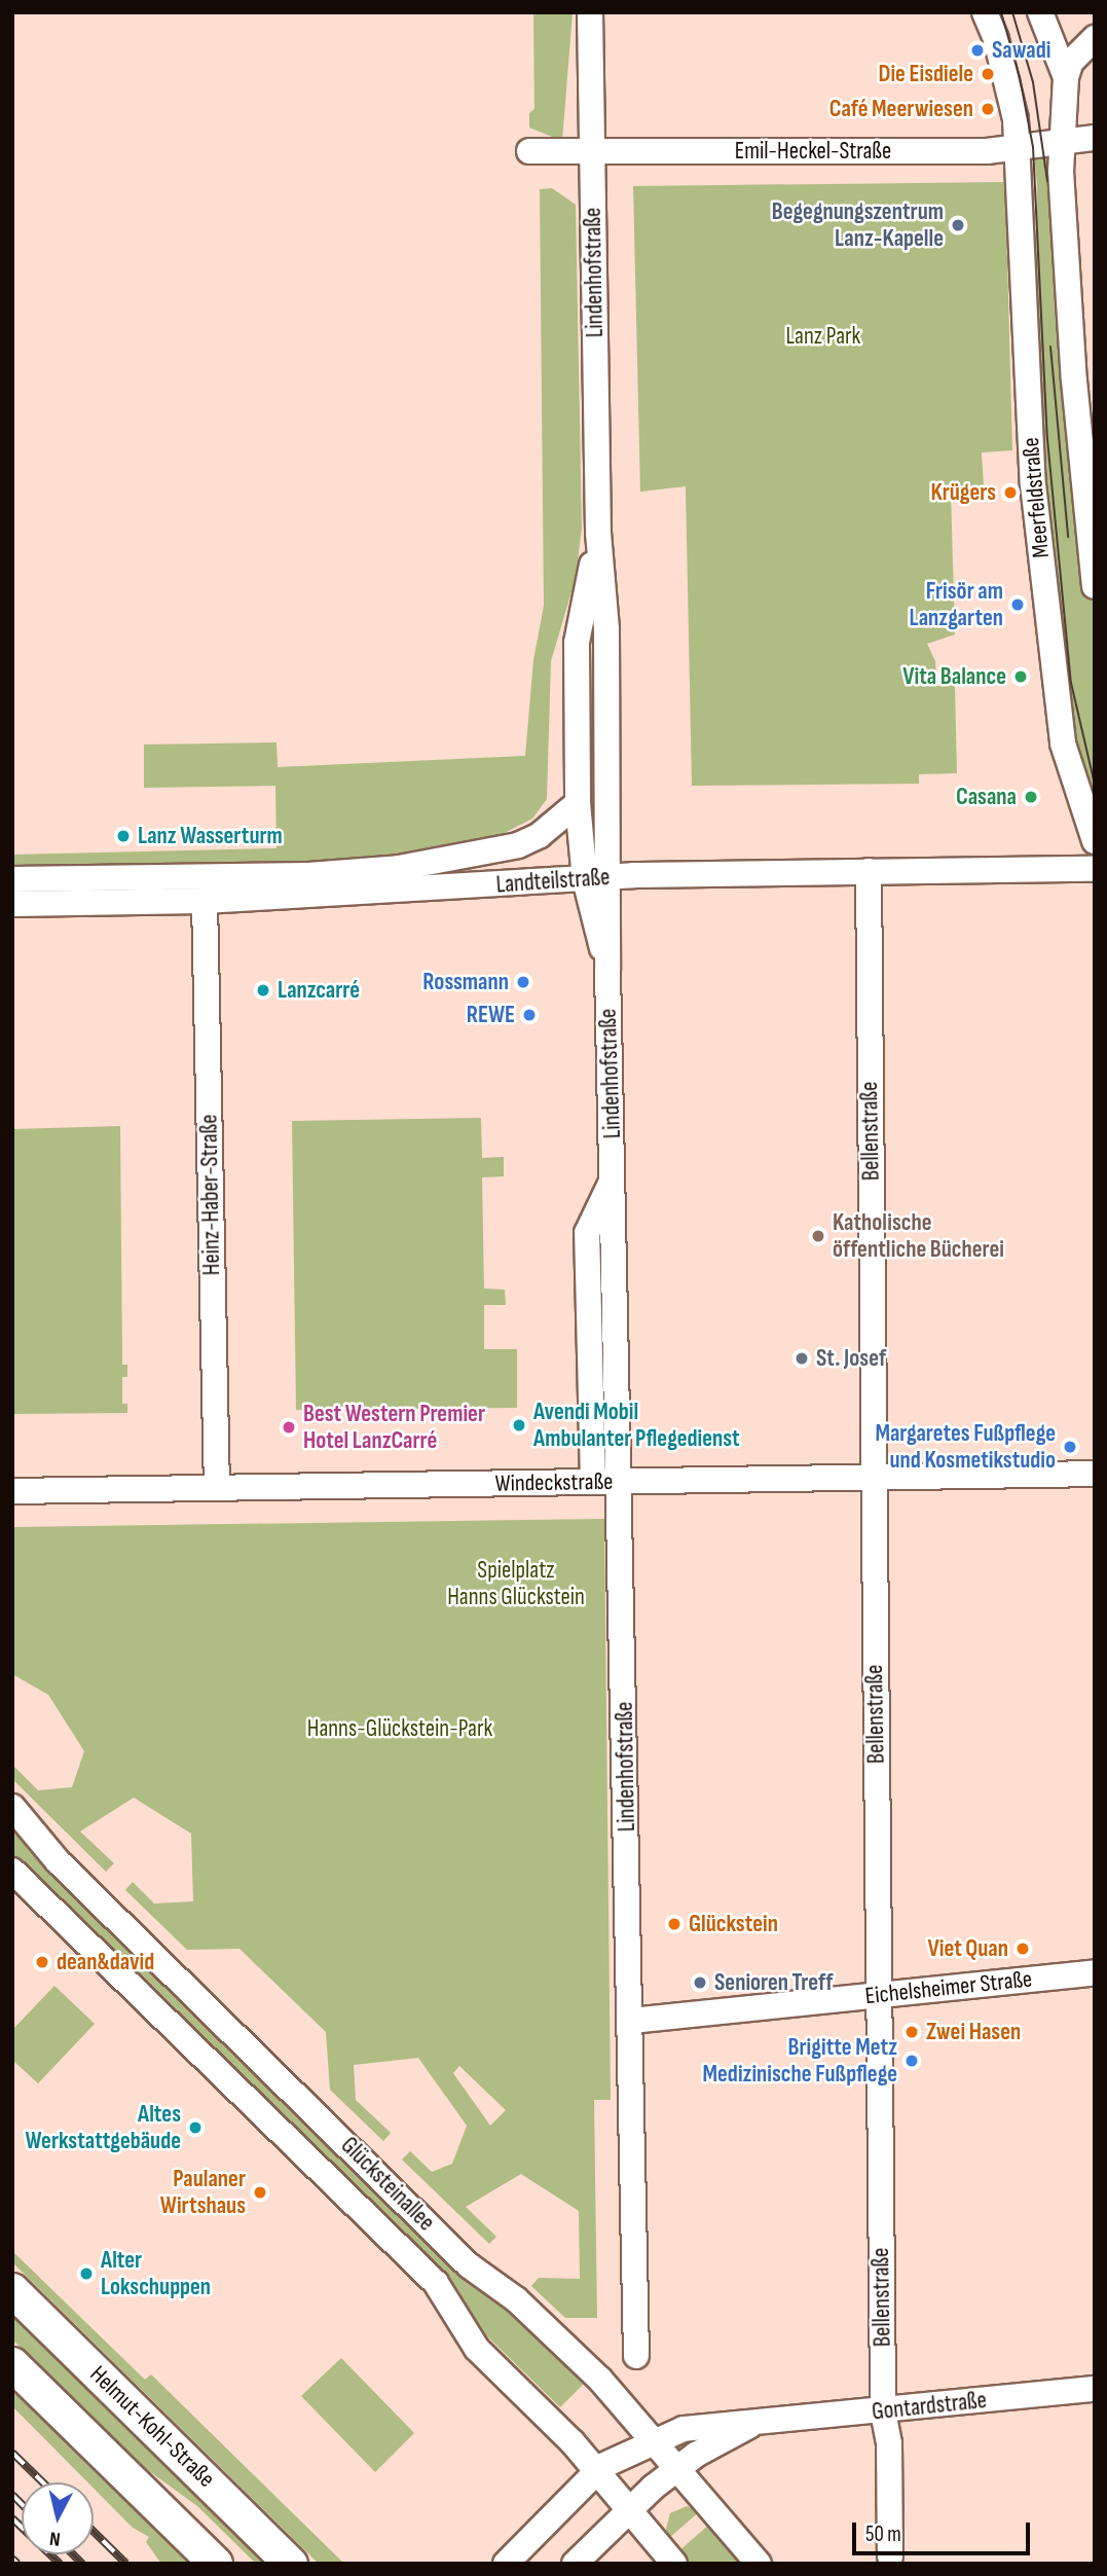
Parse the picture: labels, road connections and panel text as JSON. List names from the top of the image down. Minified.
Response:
{"streets":{"main road":["Helmut-Kohl-Straße"],"street":["Emil-Heckel-Straße","Lindenhofstraße","Meerfeldstraße","Landteilstraße","Bellenstraße","Heinz-Haber-Straße","Windeckstraße","Eichelsheimer Straße","Glücksteinallee","Gontardstraße"]},"crossings":[["Emil-Heckel-Straße","Lindenhofstraße"],["Emil-Heckel-Straße","Meerfeldstraße"],["Lindenhofstraße","Landteilstraße"],["Lindenhofstraße","Windeckstraße"],["Lindenhofstraße","Eichelsheimer Straße"],["Landteilstraße","Bellenstraße"],["Landteilstraße","Heinz-Haber-Straße"],["Bellenstraße","Windeckstraße"],["Bellenstraße","Eichelsheimer Straße"],["Bellenstraße","Gontardstraße"],["Heinz-Haber-Straße","Windeckstraße"],["Glücksteinallee","Gontardstraße"]],"parks":["Lanz Park","Spielplatz Hanns Glückstein","Hanns-Glückstein-Park"],"places":["Sawadi","Die Eisdiele","Café Meerwiesen","Begegnungszentrum Lanz-Kapelle","Krügers","Frisör am Lanzgarten","Vita Balance","Casana","Lanz Wasserturm","Rossmann","Lanzcarré","REWE","Katholische öffentliche Bücherei","St. Josef","Avendi Mobil Ambulanter Pflegedienst","Best Western Premier Hotel LanzCarré","Margaretes Fußpflege und Kosmetikstudio","Glückstein","Viet Quan","dean&david","Senioren Treff","Zwei Hasen","Brigitte Metz Medizinische Fußpflege","Altes Werkstattgebäude","Paulaner Wirtshaus","Alter Lokschuppen"],"scale_bar":"50 m","north":"bottom"}
